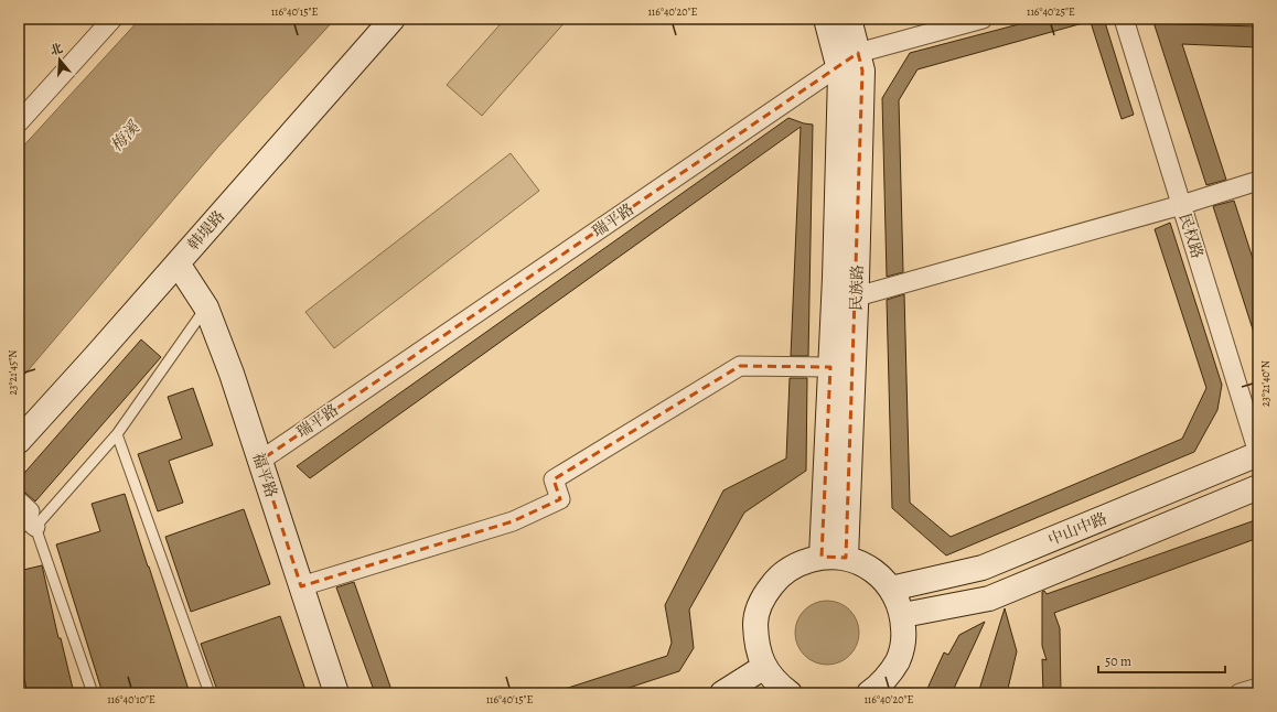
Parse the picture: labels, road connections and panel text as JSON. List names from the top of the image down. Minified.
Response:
{"streets":{"main road":["韩堤路","民族路","福平路","中山中路"],"street":["瑞平路","民权路"]},"crossings":[["瑞平路","民族路"],["瑞平路","福平路"],["韩堤路","福平路"],["民权路","中山中路"]],"water":["梅溪"],"scale_bar":"50 m","north":"top","coordinates":["116°40'15\"E","116°40'20\"E","116°40'25\"E","23°21'45\"N","23°21'40\"N","116°40'10\"E"]}
